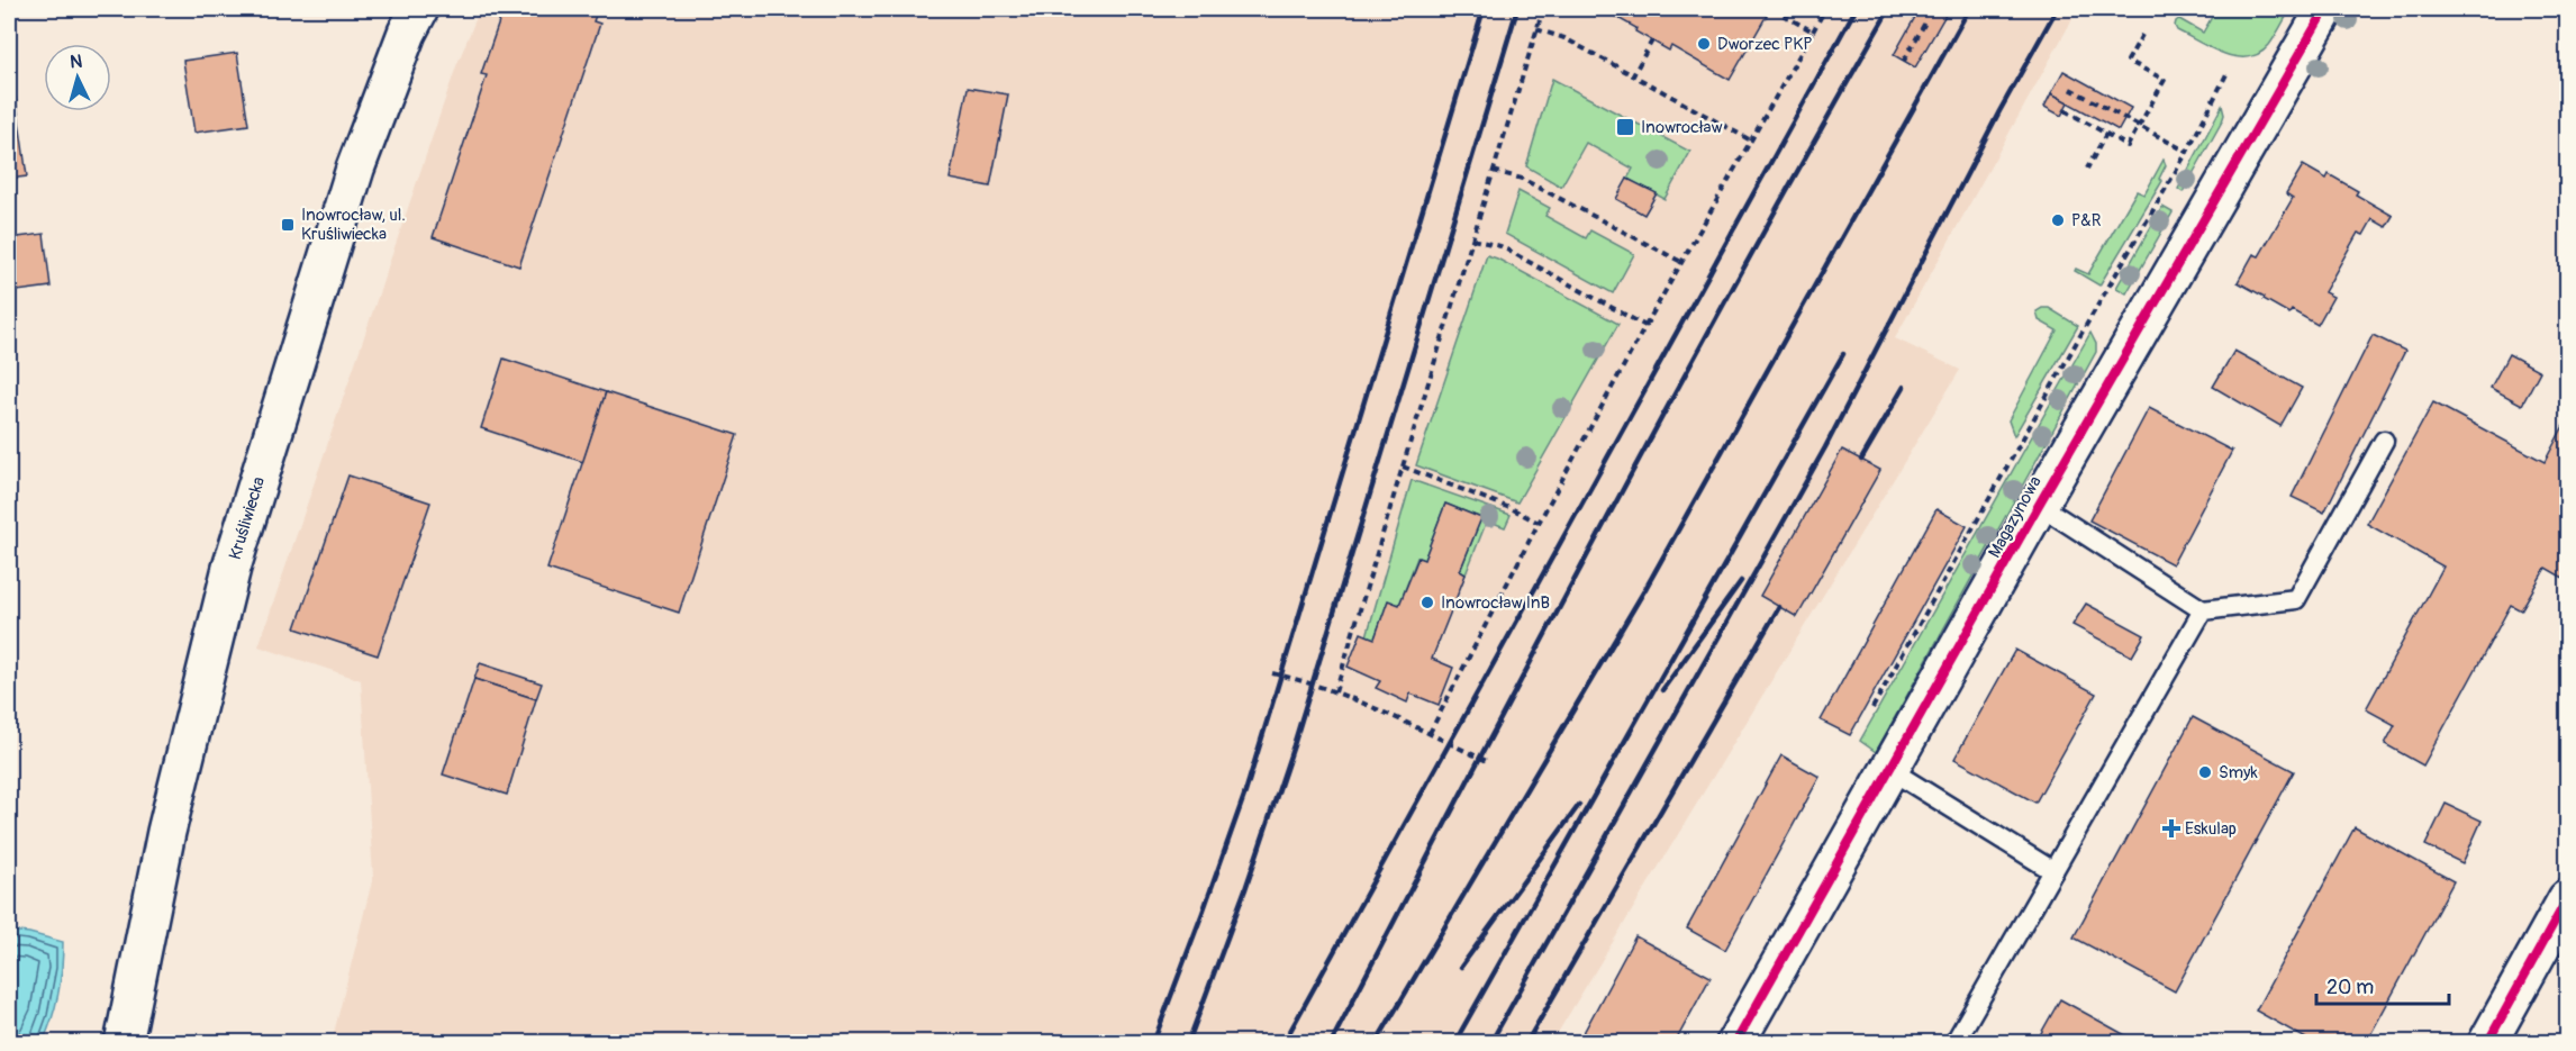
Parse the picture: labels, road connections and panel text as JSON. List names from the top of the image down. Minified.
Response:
{"streets":{"street":["Magazynowa","Kruśliwiecka"]},"places":{"other":["Dworzec PKP","P&R","Inowrocław InB","Smyk"],"transit":["Inowrocław","Inowrocław, ul. Kruśliwiecka"],"health":["Eskulap"]},"scale_bar":"20 m","north":"top"}
